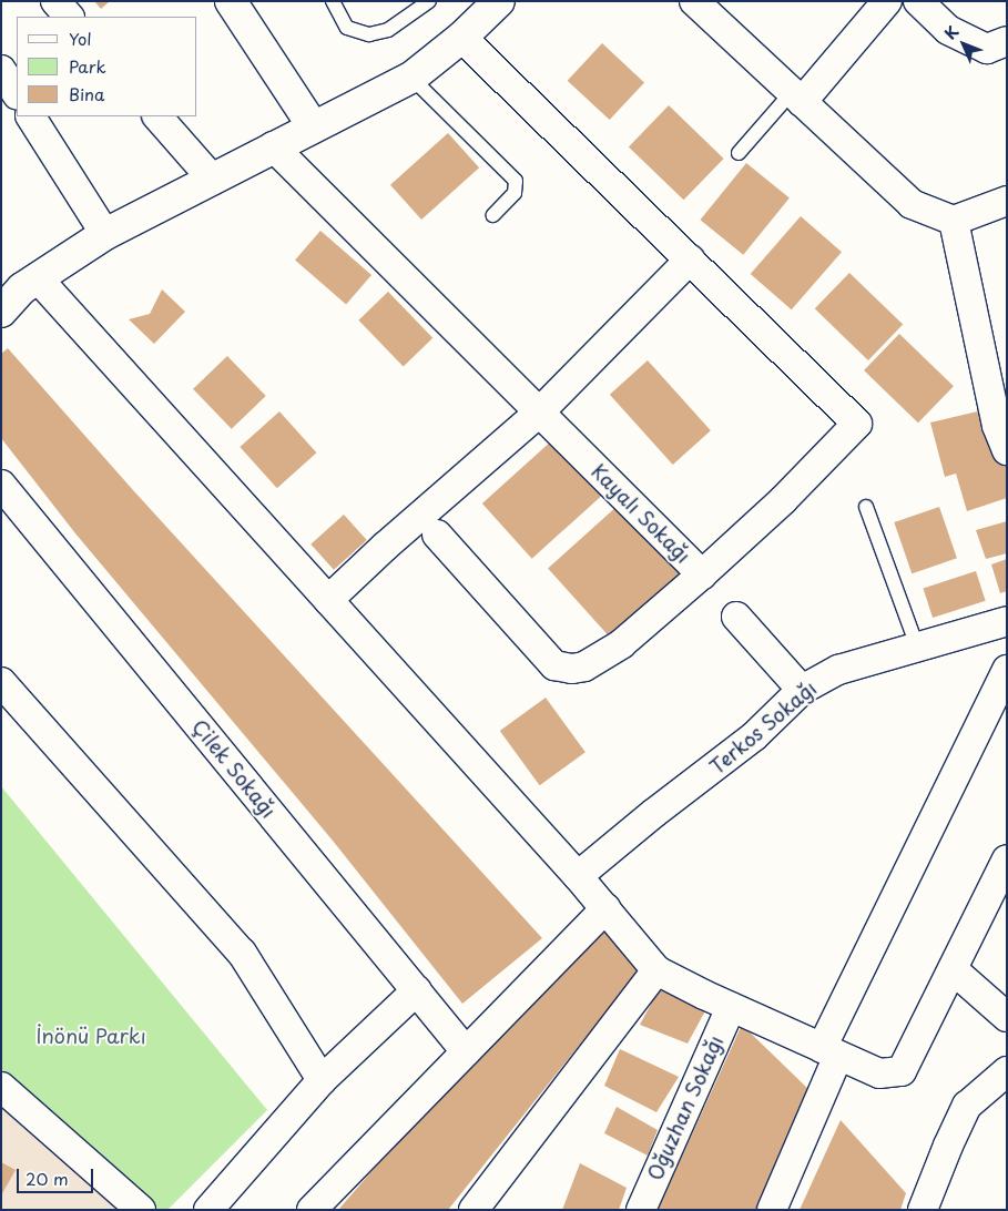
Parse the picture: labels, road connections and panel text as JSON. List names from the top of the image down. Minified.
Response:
{"streets":{"street":["Kayalı Sokağı","Terkos Sokağı","Çilek Sokağı","Oğuzhan Sokağı"]},"parks":["İnönü Parkı"],"legend":["Yol","Park","Bina"],"scale_bar":"20 m","north":"top left"}
